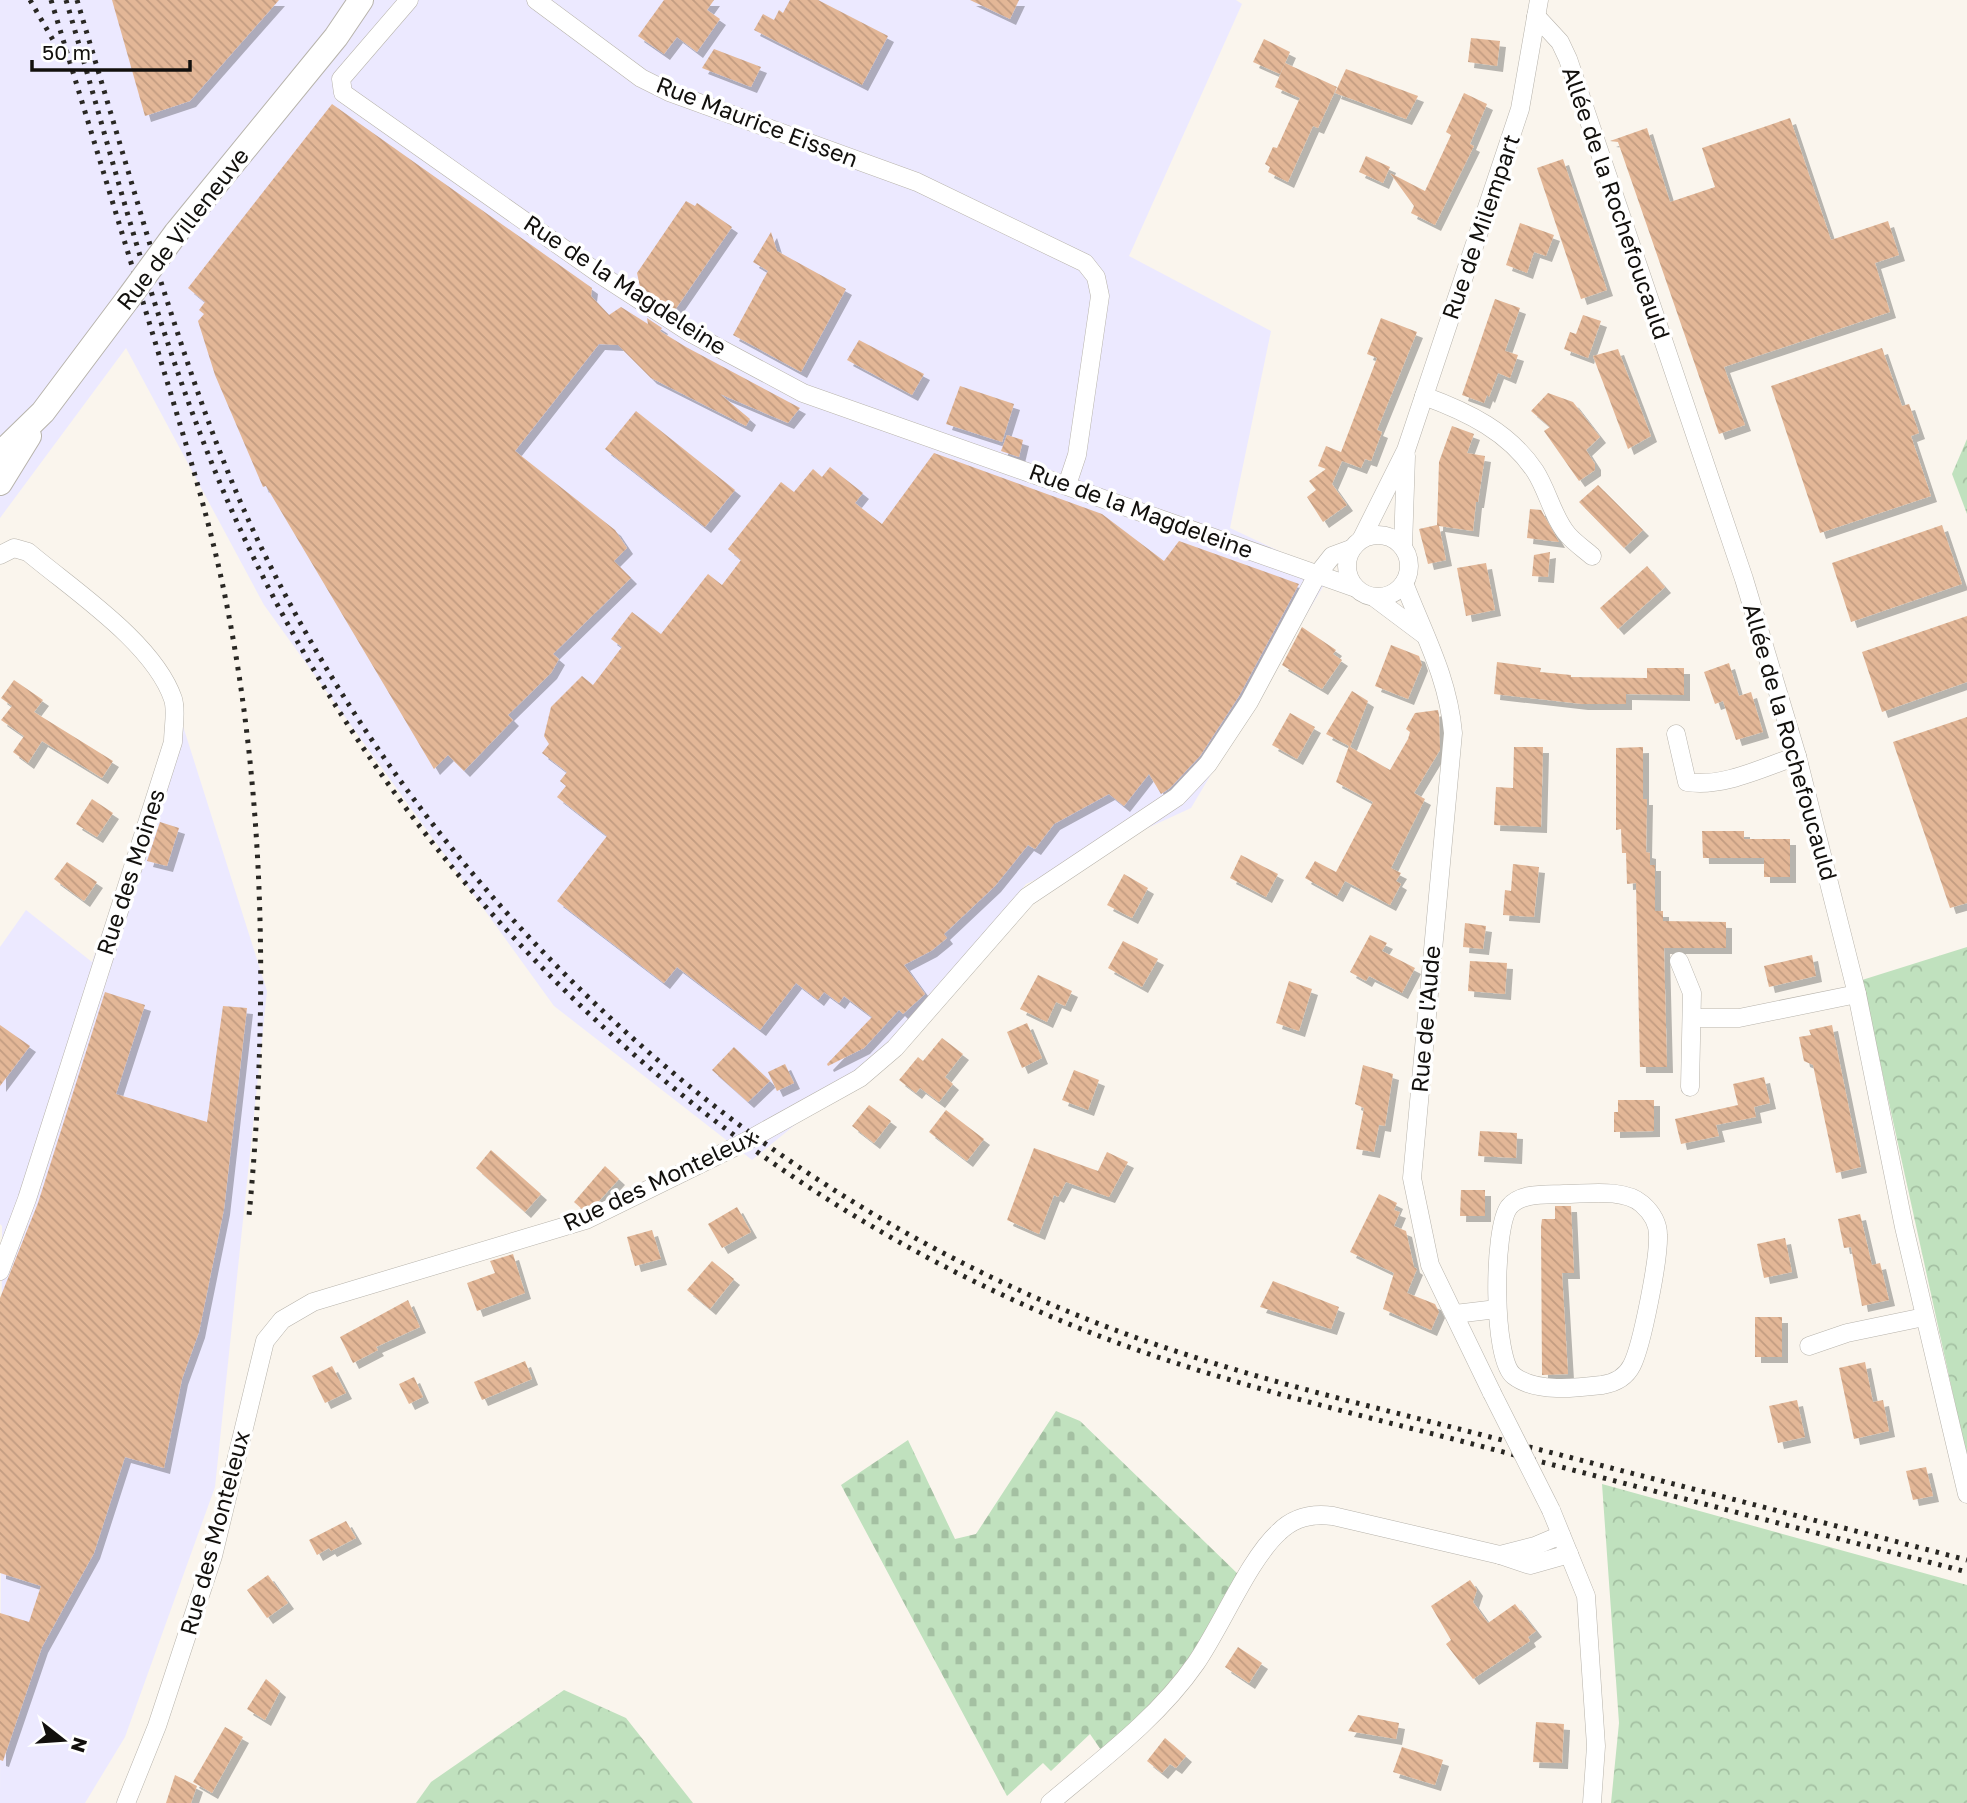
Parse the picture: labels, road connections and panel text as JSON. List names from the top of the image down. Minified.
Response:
{"streets":{"main road":["Rue de Villeneuve"],"street":["Rue Maurice Eissen","Allée de la Rochefoucauld","Rue de Milempart","Rue de la Magdeleine","Rue des Moines","Rue de l'Aude","Rue des Monteleux"]},"crossings":[["Rue Maurice Eissen","Rue de la Magdeleine"],["Allée de la Rochefoucauld","Rue de Milempart"],["Rue de Milempart","Rue de la Magdeleine"],["Rue de Milempart","Rue de l'Aude"],["Rue de Milempart","Rue des Monteleux"],["Rue de la Magdeleine","Rue de l'Aude"],["Rue de la Magdeleine","Rue des Monteleux"],["Rue de l'Aude","Rue des Monteleux"]],"scale_bar":"50 m","north":"right"}
